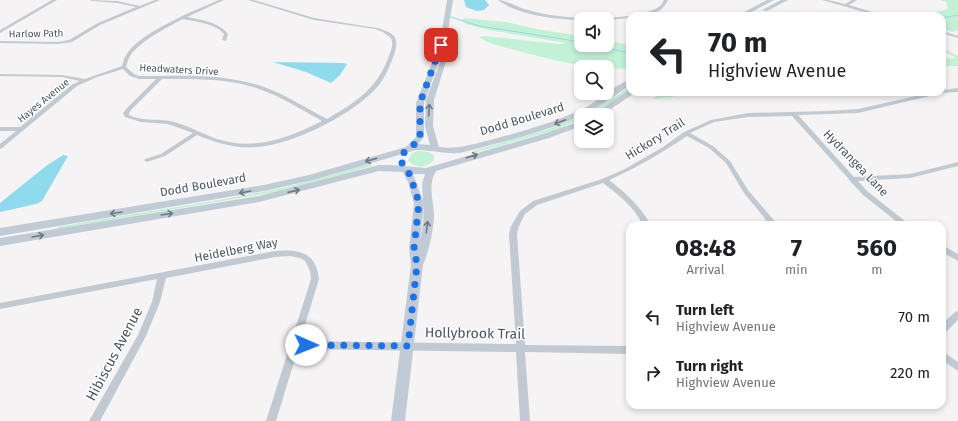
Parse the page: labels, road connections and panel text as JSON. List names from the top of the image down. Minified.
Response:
{"streets":{"main road":["Dodd Boulevard"],"street":["Harlow Path","Headwaters Drive","Hayes Avenue","Hickory Trail","Hydrangea Lane","Heidelberg Way","Hollybrook Trail","Hibiscus Avenue"]},"crossings":[["Headwaters Drive","Hayes Avenue"],["Hickory Trail","Hydrangea Lane"],["Hickory Trail","Hollybrook Trail"],["Heidelberg Way","Hollybrook Trail"],["Heidelberg Way","Hibiscus Avenue"]],"page":{"turn":["70 m","Highview Avenue"],"eta":["08:48","Arrival","7","min","560","m"],"list":[{"name":"Turn left","note":"Highview Avenue","value":"70 m"},{"name":"Turn right","note":"Highview Avenue","value":"220 m"}]}}
